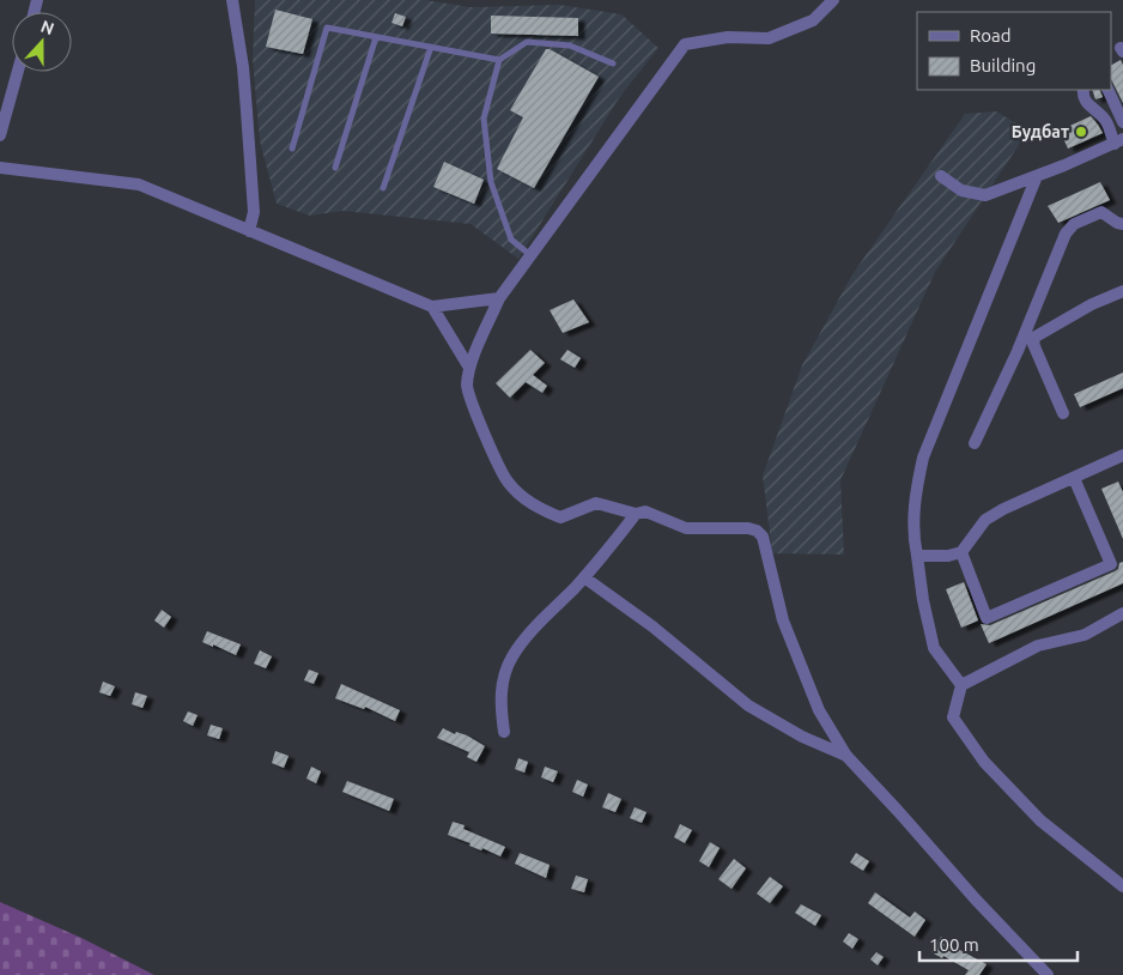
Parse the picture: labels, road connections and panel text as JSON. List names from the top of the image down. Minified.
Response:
{"places":["Будбат"],"legend":["Road","Building"],"scale_bar":"100 m","north":"top"}
